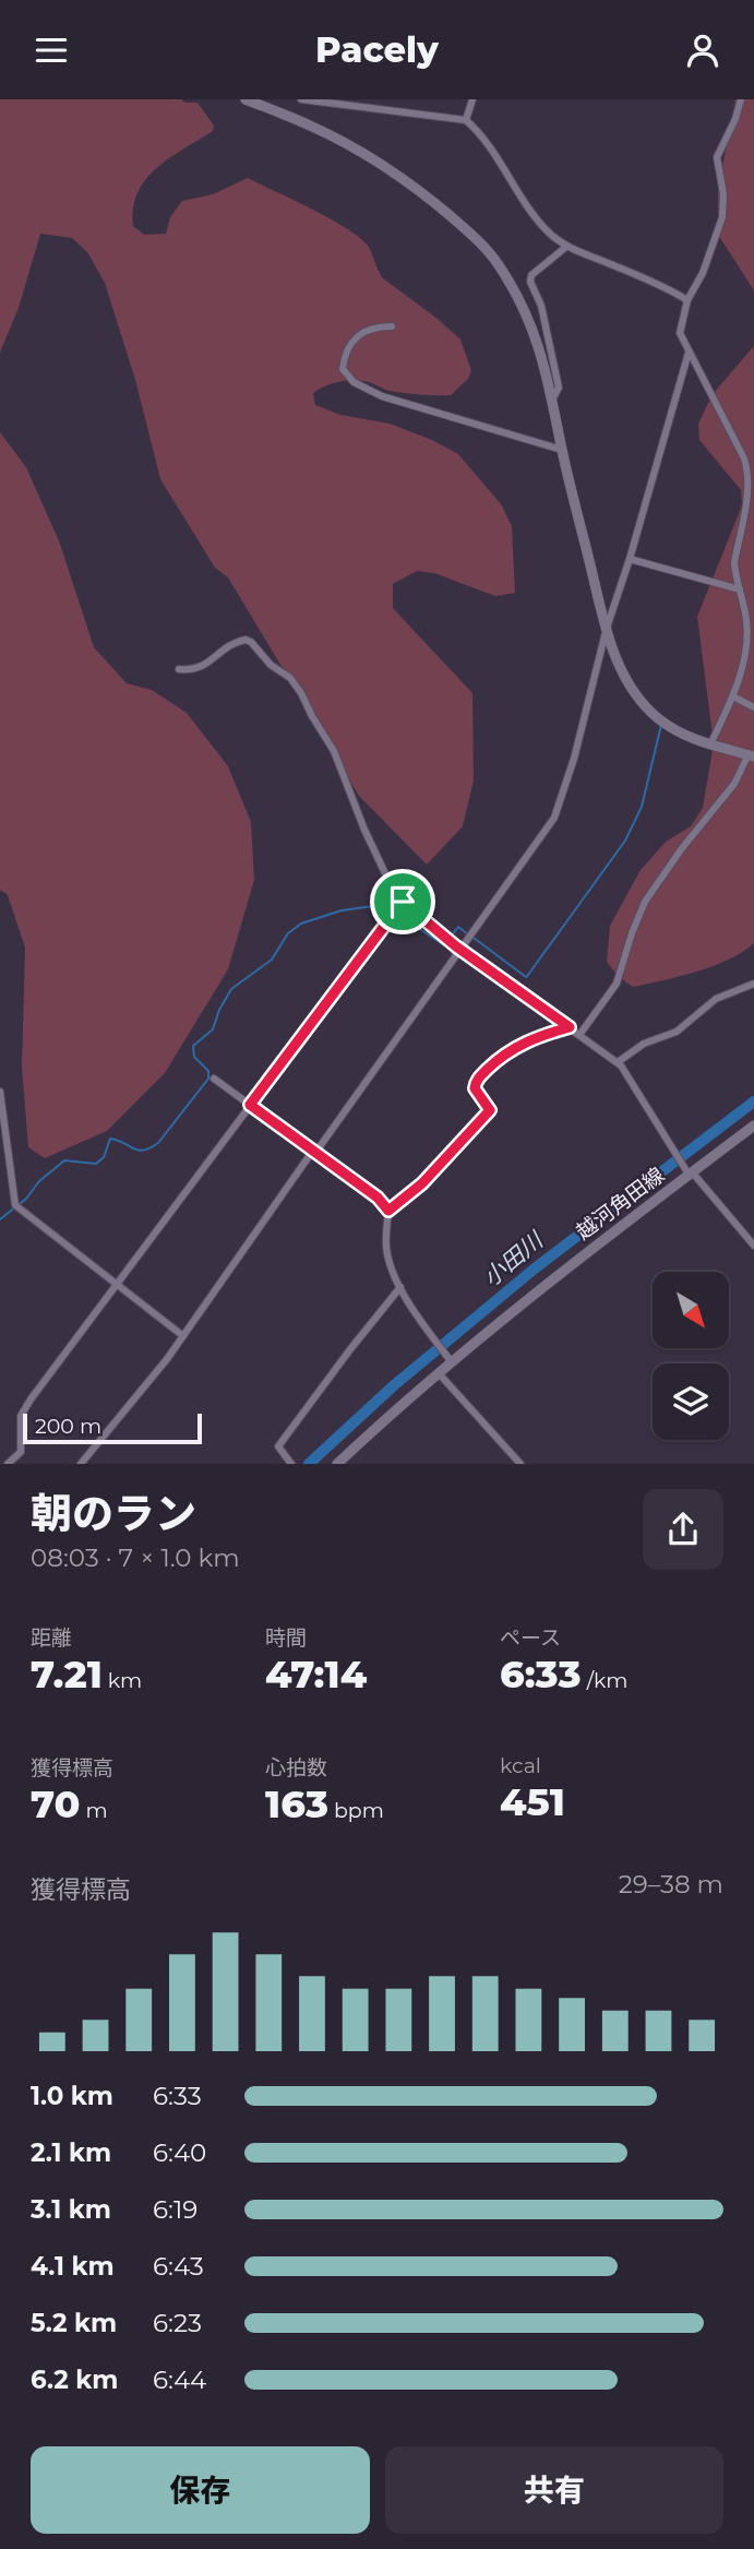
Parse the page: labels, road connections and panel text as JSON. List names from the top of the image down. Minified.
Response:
{"streets":{"street":["越河角田線"]},"water":["小田川"],"scale_bar":"200 m","north":"bottom right","page":{"header":"Pacely","scale":"200 m","heading":["朝のラン","08:03 · 7 × 1.0 km"],"stats":[["距離","7.21 km"],["時間","47:14"],["ペース","6:33 /km"],["獲得標高","70 m"],["心拍数","163 bpm"],["kcal","451"]],"chart":["獲得標高","29–38 m"],"list":[{"name":"1.0 km","note":"6:33"},{"name":"2.1 km","note":"6:40"},{"name":"3.1 km","note":"6:19"},{"name":"4.1 km","note":"6:43"},{"name":"5.2 km","note":"6:23"},{"name":"6.2 km","note":"6:44"}],"buttons":["保存","共有"]}}
